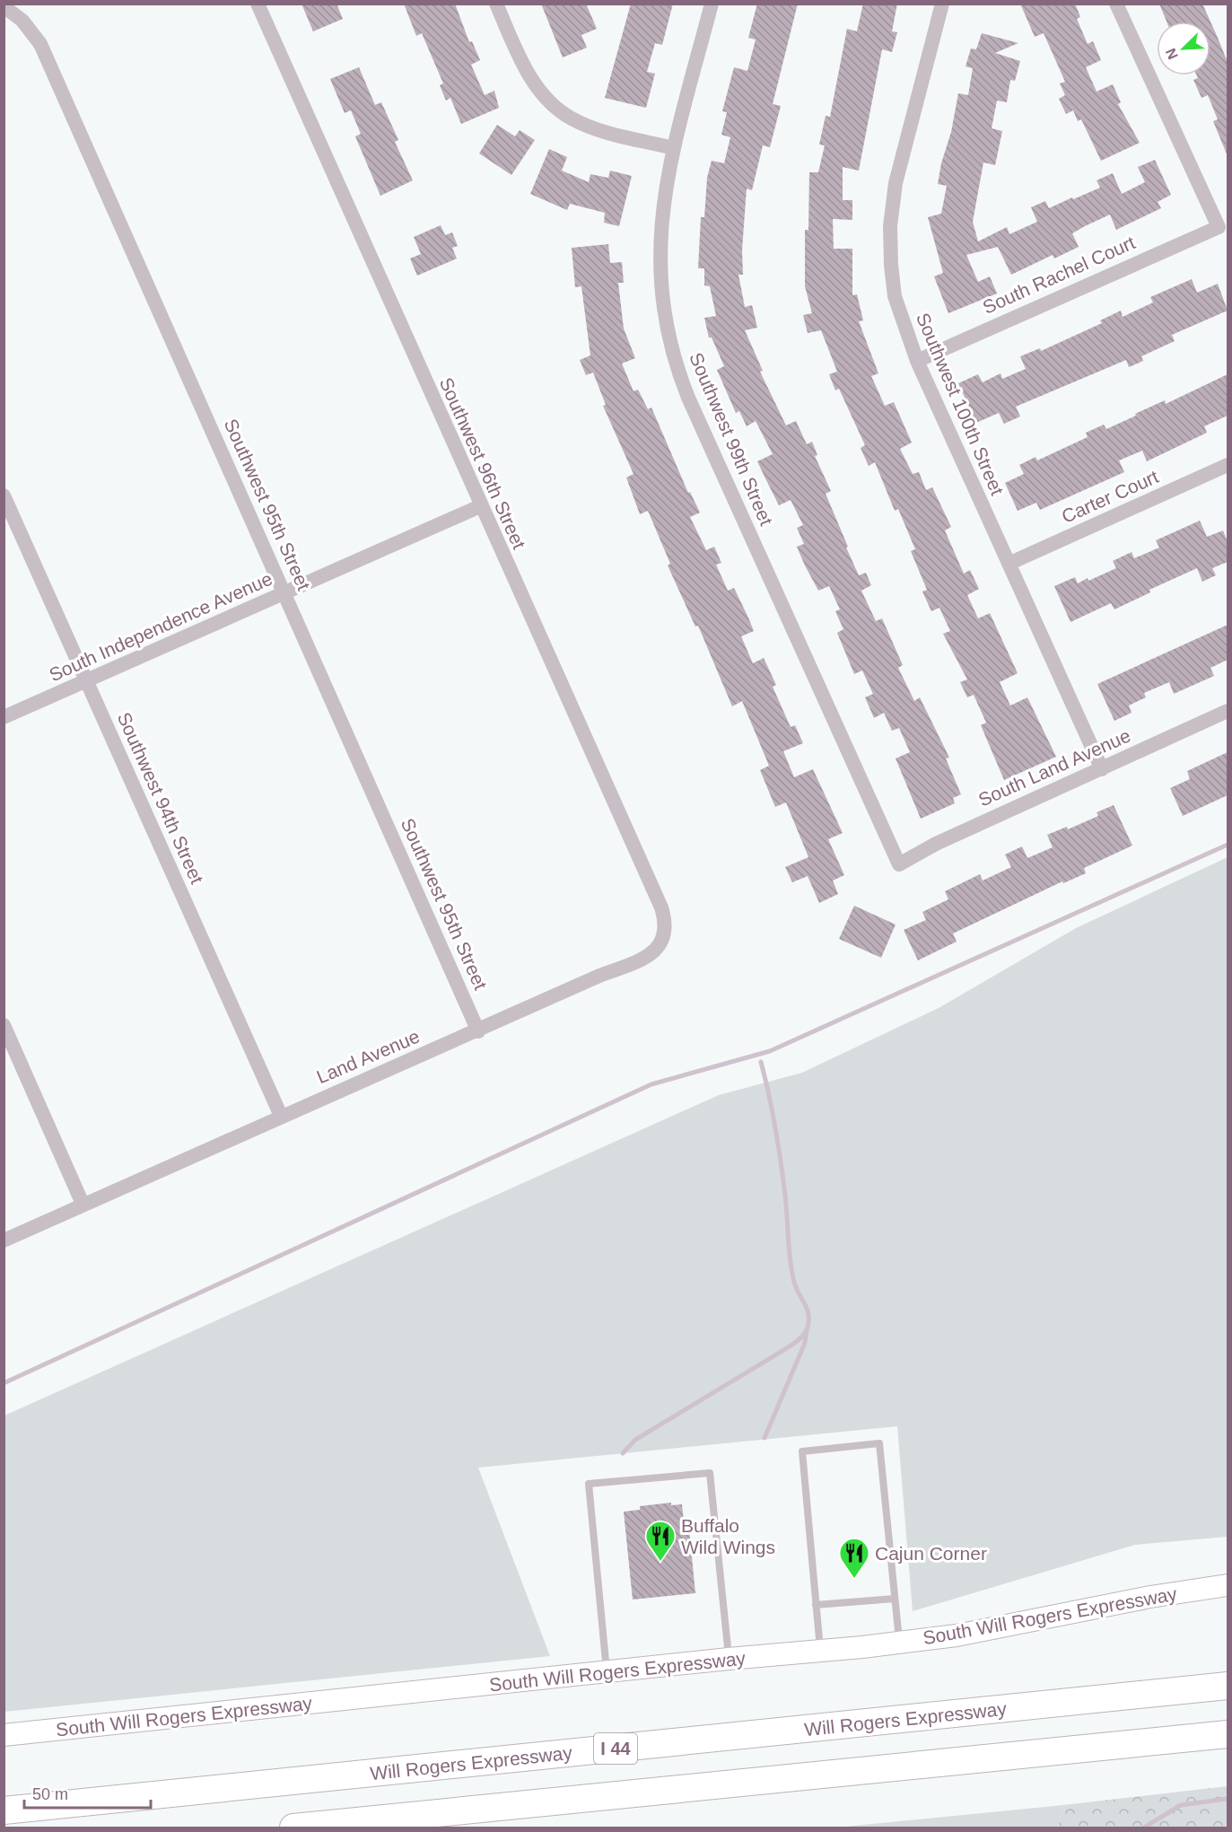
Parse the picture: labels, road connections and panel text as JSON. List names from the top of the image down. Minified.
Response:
{"streets":{"highway":["Will Rogers Expressway","I 44"],"main road":["South Will Rogers Expressway"],"street":["South Rachel Court","Southwest 100th Street","Southwest 99th Street","Southwest 96th Street","Carter Court","Southwest 95th Street","South Independence Avenue","South Land Avenue","Southwest 94th Street","Land Avenue"]},"crossings":[["South Rachel Court","Southwest 100th Street"],["Southwest 100th Street","Carter Court"],["Southwest 100th Street","South Land Avenue"],["Southwest 99th Street","South Land Avenue"],["Southwest 96th Street","South Independence Avenue"],["Southwest 96th Street","Land Avenue"],["Southwest 95th Street","South Independence Avenue"],["Southwest 95th Street","Land Avenue"],["South Independence Avenue","Southwest 94th Street"],["Southwest 94th Street","Land Avenue"]],"places":{"restaurant":["Buffalo Wild Wings","Cajun Corner"]},"scale_bar":"50 m","north":"bottom left"}
